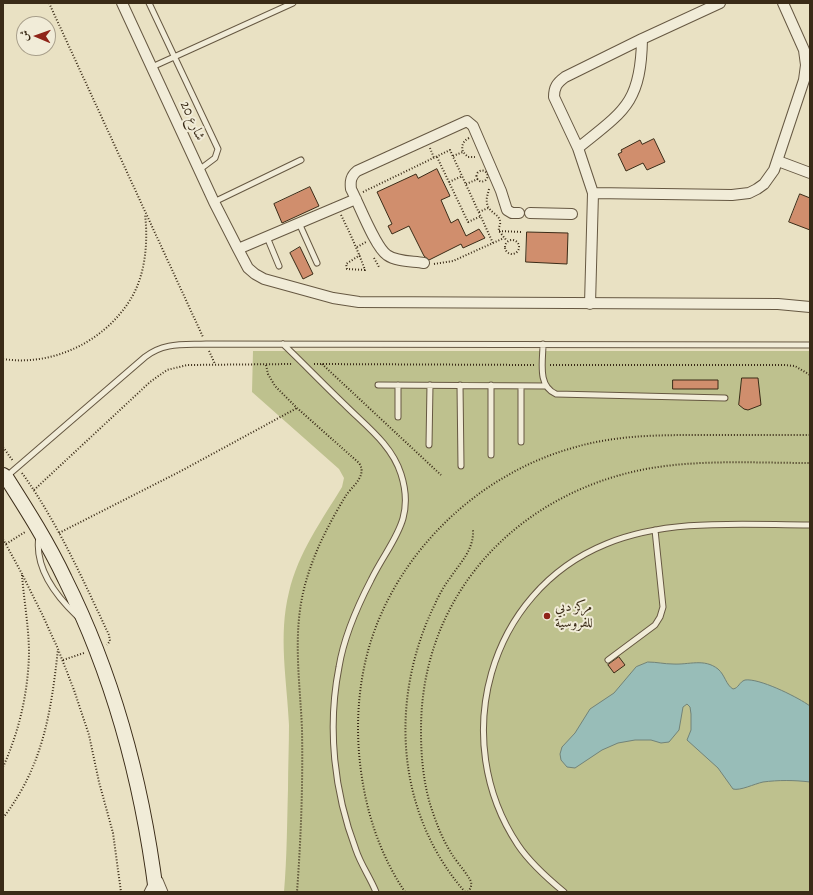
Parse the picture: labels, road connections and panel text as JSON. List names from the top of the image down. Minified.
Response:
{"streets":{"street":["شارع 20"]},"places":["مركز دبي للفروسية"],"north":"left"}
